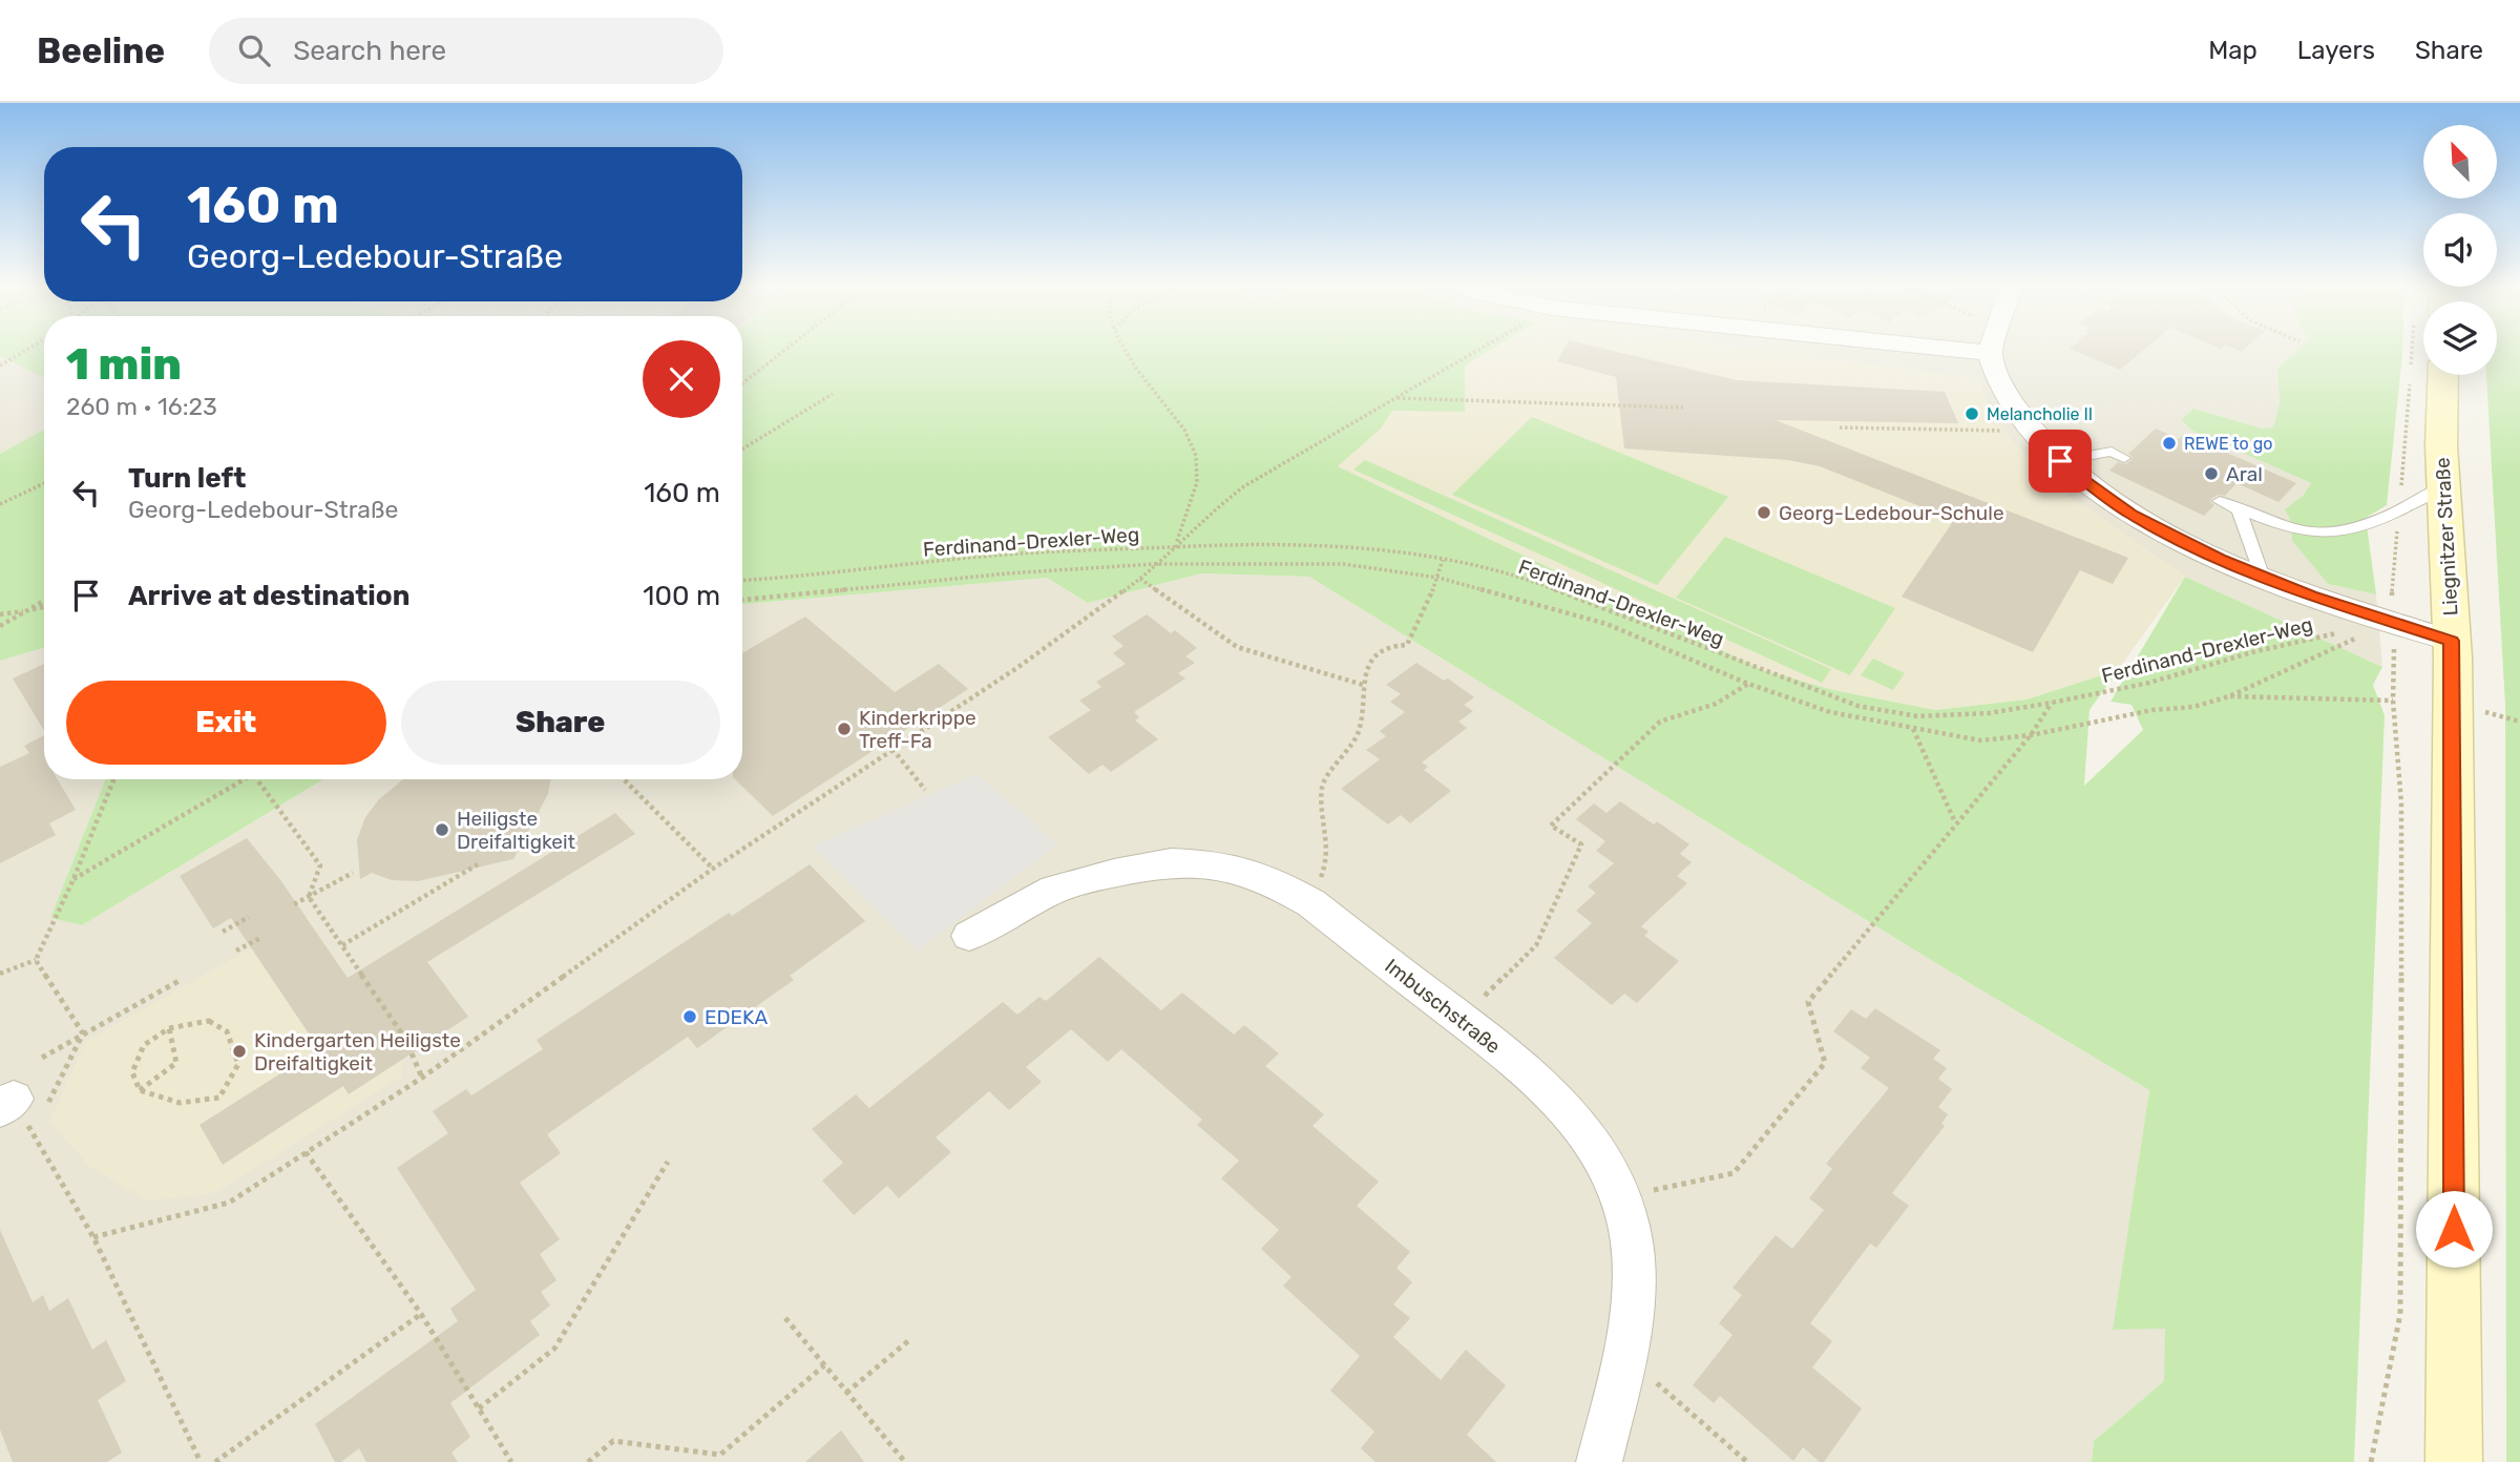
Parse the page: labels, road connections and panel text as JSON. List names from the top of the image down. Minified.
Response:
{"streets":{"main road":["Liegnitzer Straße"],"street":["Imbuschstraße"],"path":["Ferdinand-Drexler-Weg"]},"places":["Melancholie II","REWE to go","Aral","Georg-Ledebour-Schule","Kinderkrippe Treff-Fa","Heiligste Dreifaltigkeit","EDEKA","Kindergarten Heiligste Dreifaltigkeit"],"north":"top left","page":{"header":"Beeline","search":"Search here","nav":["Map","Layers","Share"],"turn":["160 m","Georg-Ledebour-Straße"],"heading":["1 min","260 m · 16:23"],"list":[{"name":"Turn left","note":"Georg-Ledebour-Straße","value":"160 m"},{"name":"Arrive at destination","value":"100 m"}],"buttons":["Exit","Share"]}}
